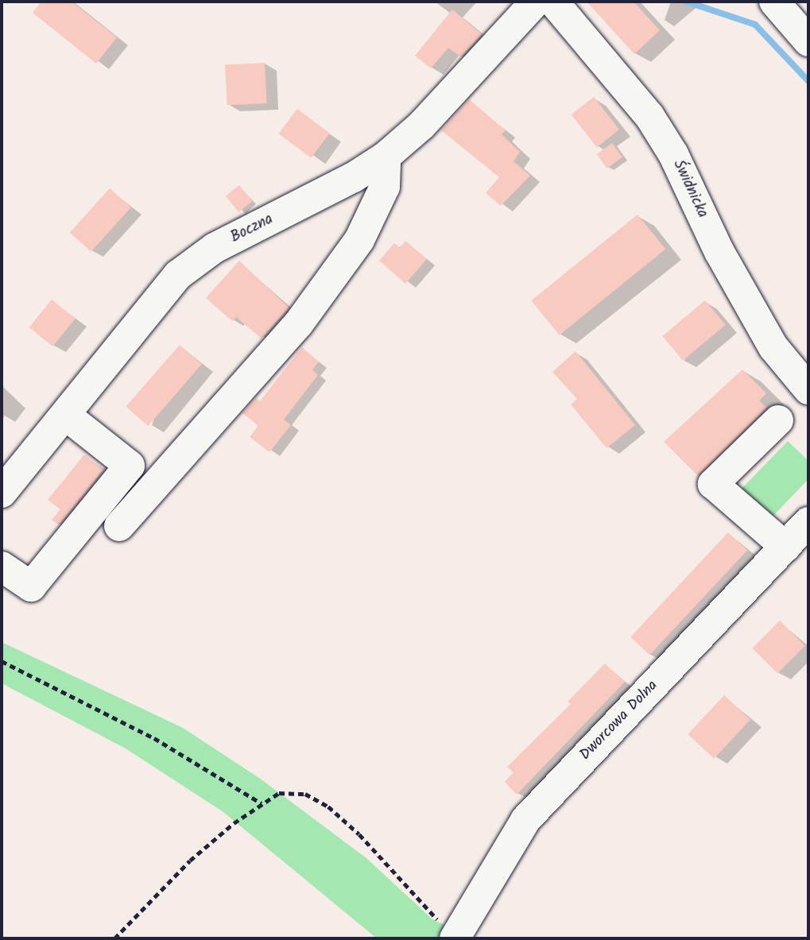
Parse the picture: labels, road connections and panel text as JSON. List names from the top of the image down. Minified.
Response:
{"streets":{"street":["Świdnicka","Boczna","Dworcowa Dolna"]}}
